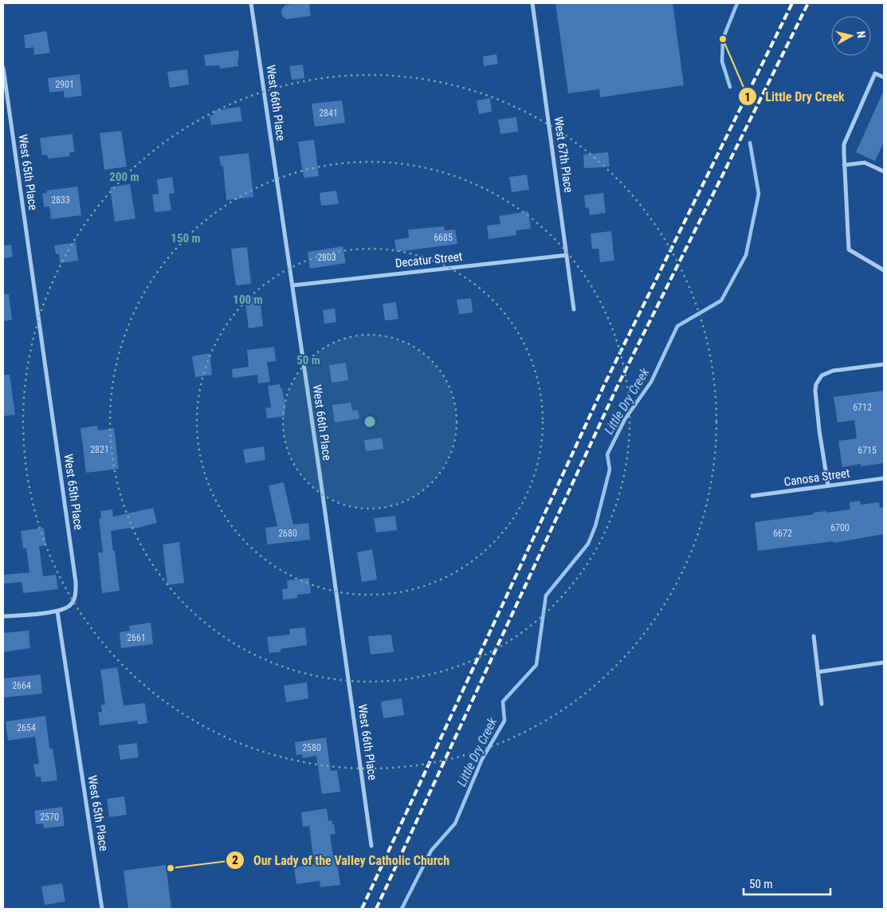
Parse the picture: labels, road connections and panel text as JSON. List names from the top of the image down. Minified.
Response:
{"streets":{"street":["West 66th Place","West 67th Place","West 65th Place","Decatur Street","Canosa Street"]},"crossings":[["West 66th Place","Decatur Street"],["West 67th Place","Decatur Street"]],"water":["Little Dry Creek"],"places":["Little Dry Creek","Our Lady of the Valley Catholic Church"],"house_numbers":["2901","2841","2833","6685","2803","6712","2821","6715","6700","2680","6672","2661","2664","2654","2580","2570"],"scale_bar":"50 m","north":"right","rings":["200 m","150 m","100 m","50 m"]}
